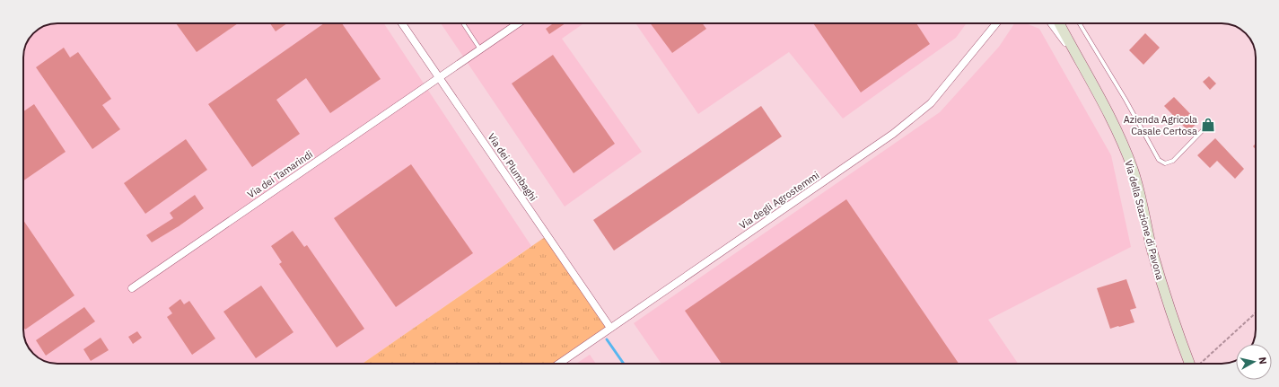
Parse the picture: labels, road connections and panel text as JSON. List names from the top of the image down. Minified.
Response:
{"streets":{"main road":["Via della Stazione di Pavona"],"street":["Via dei Plumbaghi","Via dei Tamarindi","Via degli Agrostemmi"]},"crossings":[["Via dei Plumbaghi","Via dei Tamarindi"],["Via dei Plumbaghi","Via degli Agrostemmi"]],"places":{"shop":["Azienda Agricola Casale Certosa"]},"north":"right"}
